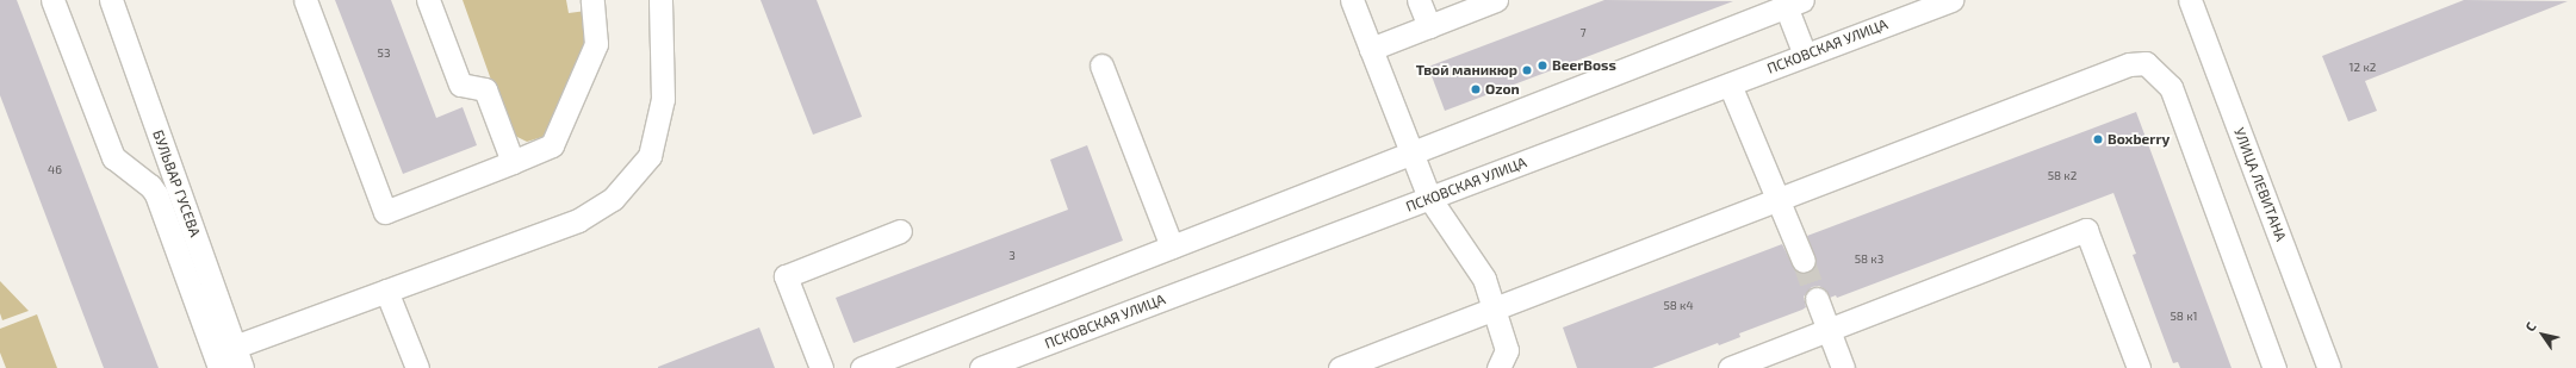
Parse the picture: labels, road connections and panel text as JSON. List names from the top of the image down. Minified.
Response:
{"streets":{"street":["ПСКОВСКАЯ УЛИЦА","БУЛЬВАР ГУСЕВА","УЛИЦА ЛЕВИТАНА"]},"places":["BeerBoss","Твой маникюр","Ozon","Boxberry"],"house_numbers":["7","53","12 к2","46","58 к2","3","58 к3","58 к4","58 к1"],"north":"top left"}
